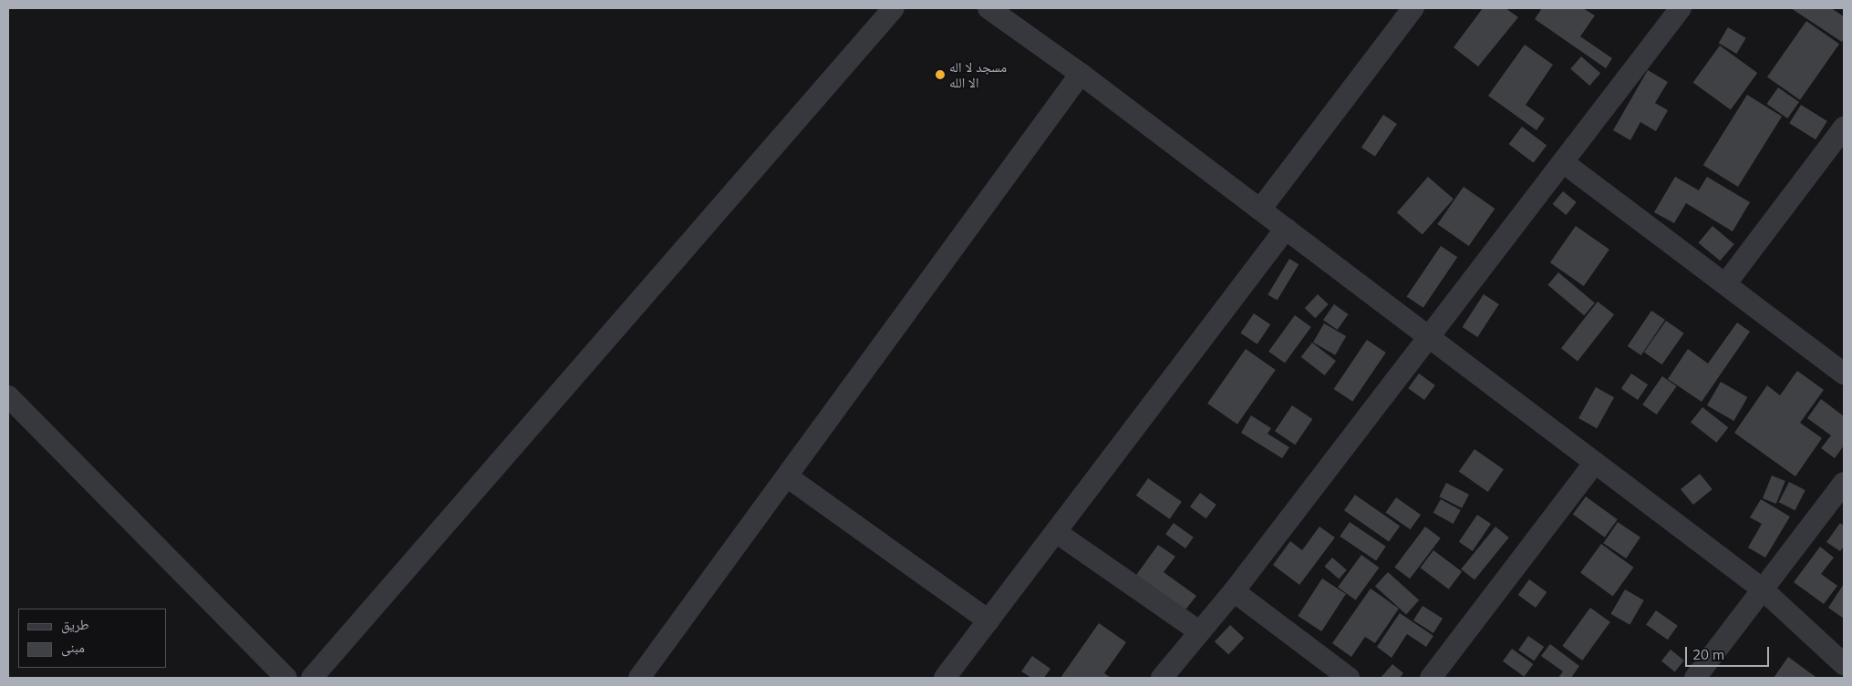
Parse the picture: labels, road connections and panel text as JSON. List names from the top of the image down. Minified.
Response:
{"places":["مسجد لا اله الا الله"],"legend":["طريق","مبنى"],"scale_bar":"20 m"}
